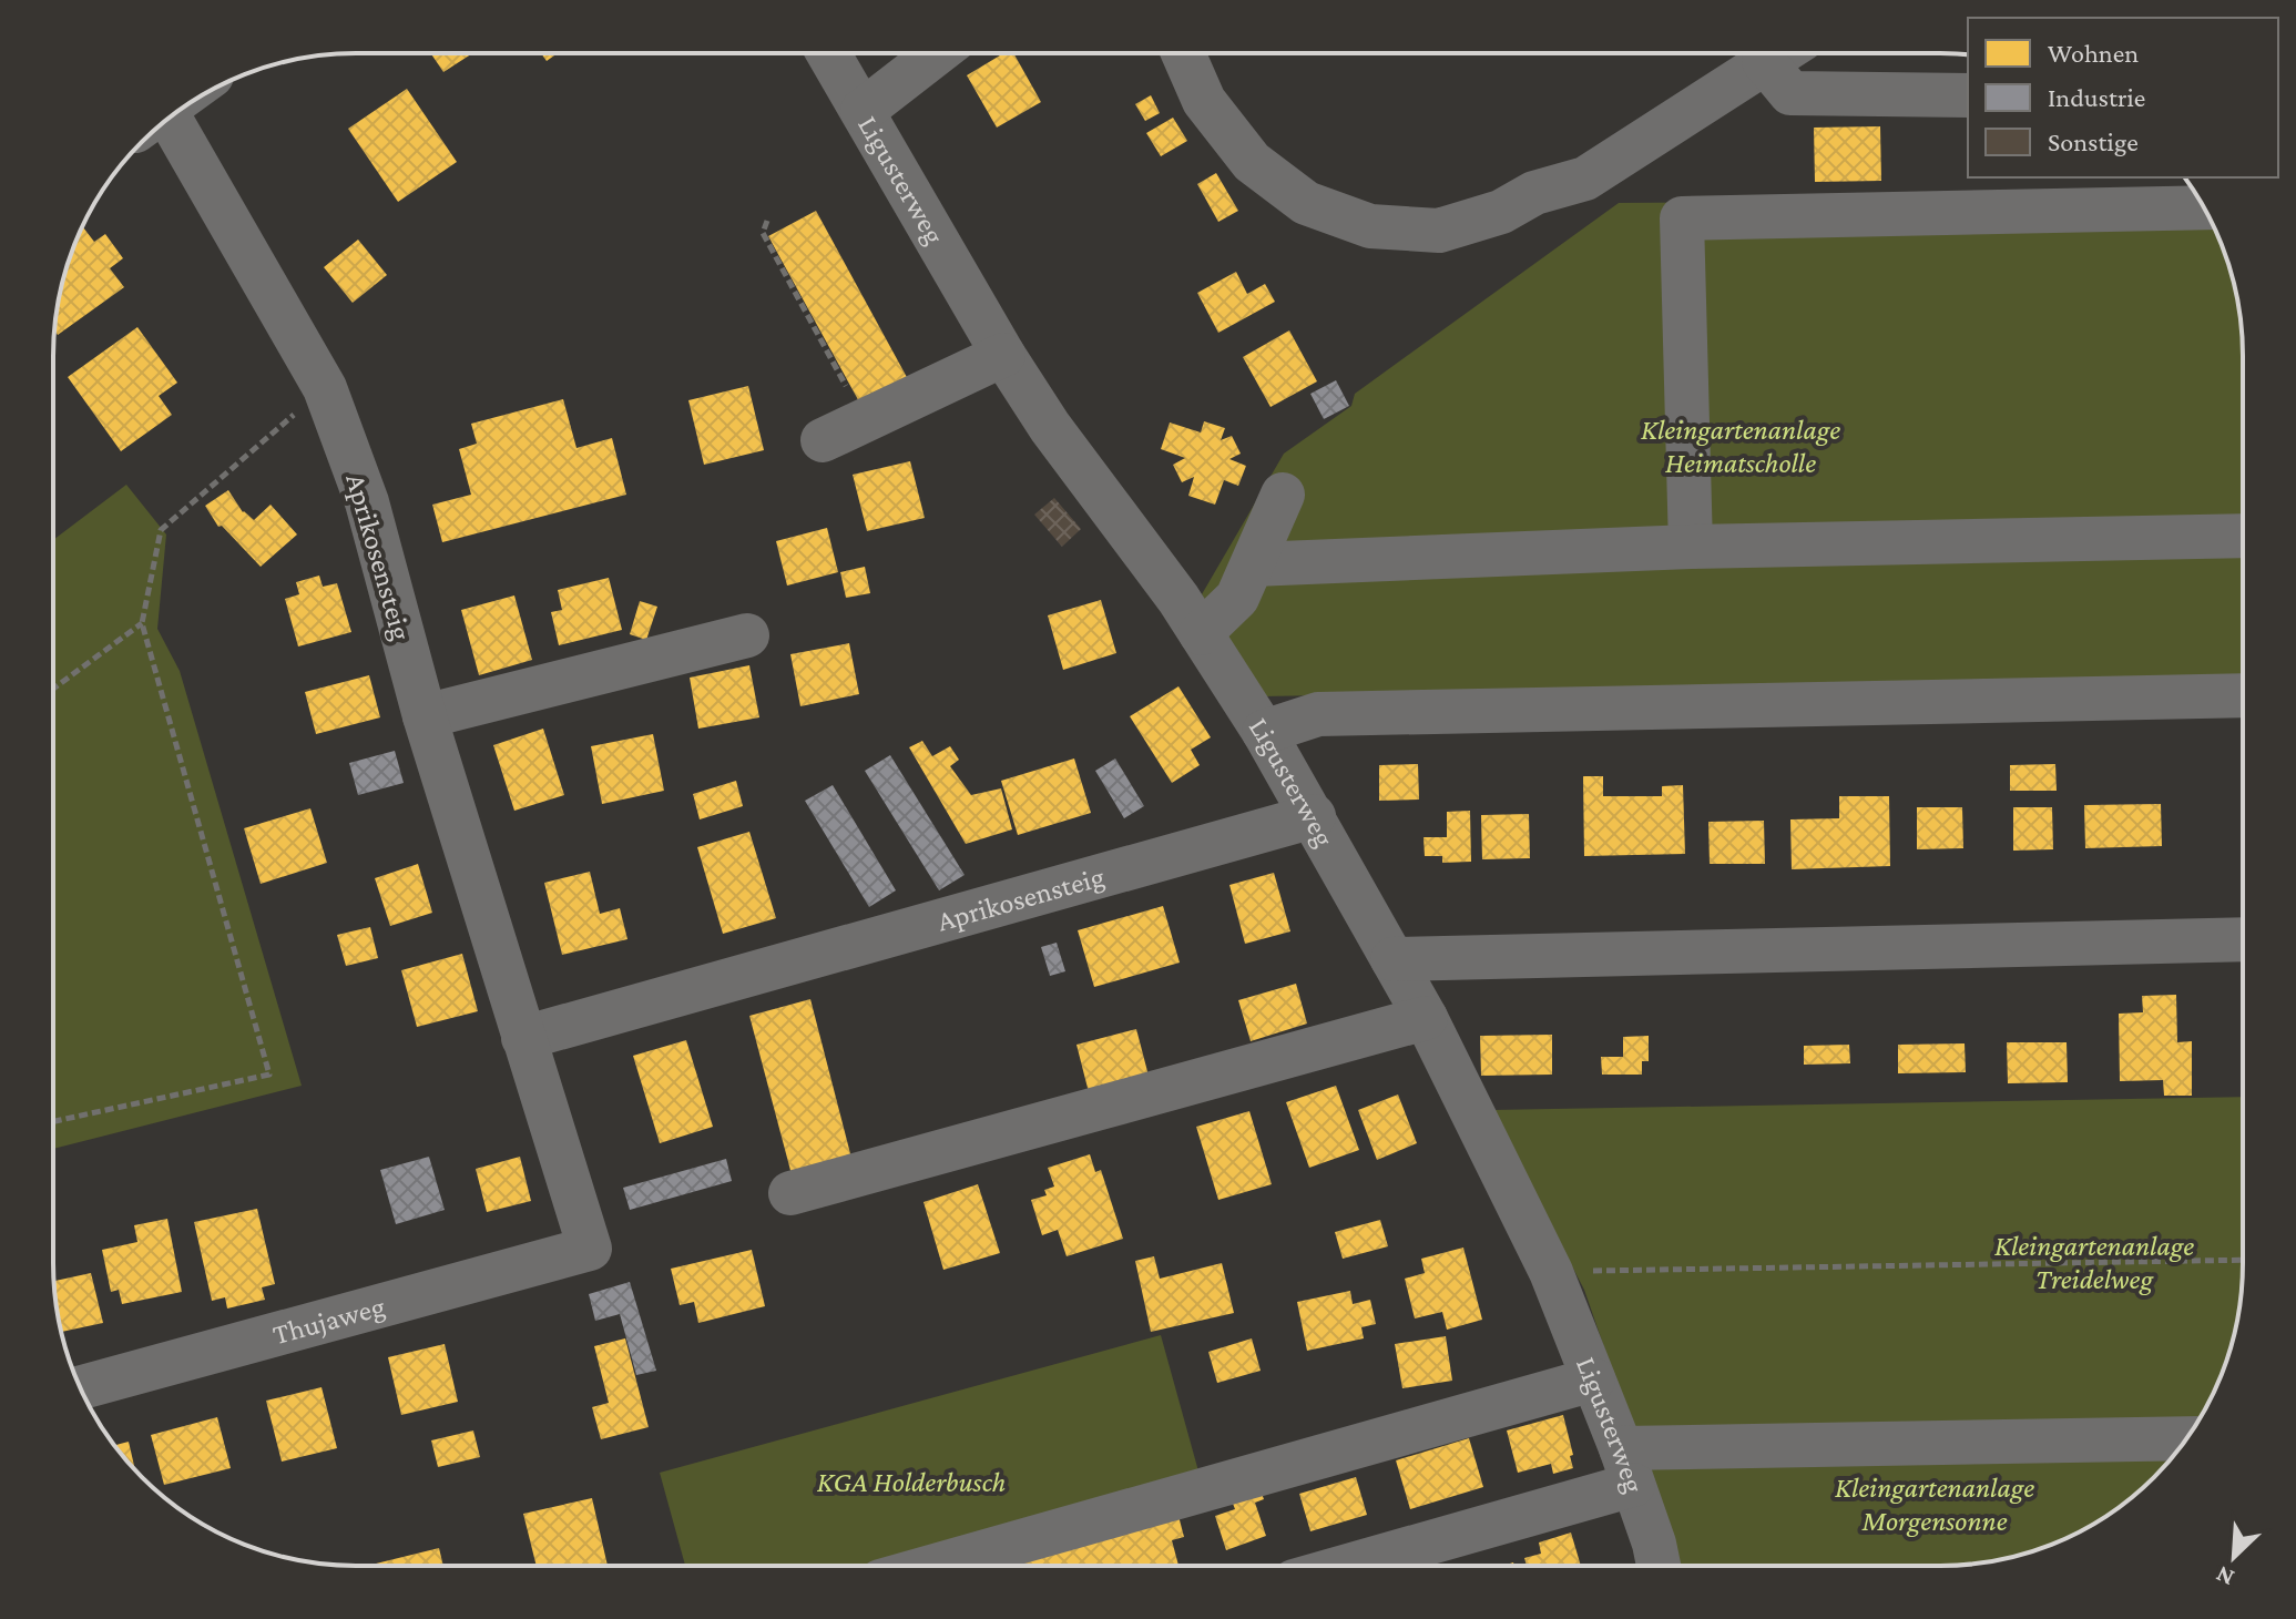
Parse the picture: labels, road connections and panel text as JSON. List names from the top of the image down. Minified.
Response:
{"streets":{"street":["Ligusterweg","Aprikosensteig","Thujaweg"]},"crossings":[["Ligusterweg","Aprikosensteig"],["Aprikosensteig","Thujaweg"]],"parks":["Kleingartenanlage Heimatscholle","Kleingartenanlage Treidelweg","KGA Holderbusch","Kleingartenanlage Morgensonne"],"legend":["Wohnen","Industrie","Sonstige"],"north":"bottom left"}
